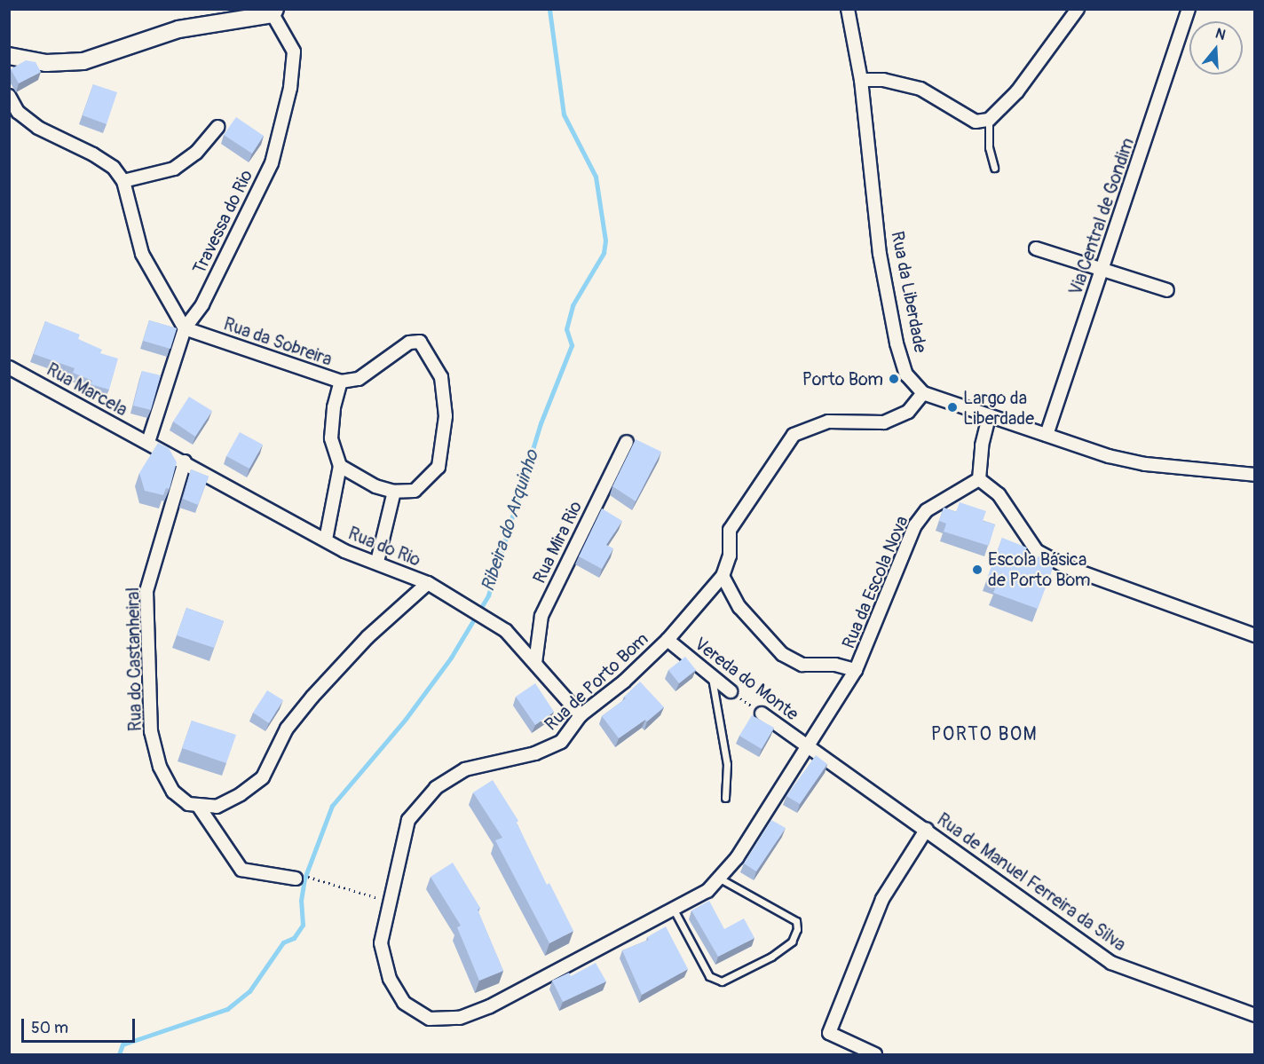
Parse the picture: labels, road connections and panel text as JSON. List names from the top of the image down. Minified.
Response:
{"streets":{"street":["Via Central de Gondim","Travessa do Rio","Rua da Liberdade","Rua da Sobreira","Rua Marcela","Rua Mira Rio","Rua do Rio","Rua da Escola Nova","Rua do Castanheiral","Vereda do Monte","Rua de Porto Bom","Rua de Manuel Ferreira da Silva"]},"crossings":[["Via Central de Gondim","Rua da Liberdade"],["Travessa do Rio","Rua da Sobreira"],["Travessa do Rio","Rua Marcela"],["Travessa do Rio","Rua do Rio"],["Rua da Liberdade","Rua de Porto Bom"],["Rua Marcela","Rua do Rio"],["Rua Mira Rio","Rua do Rio"],["Rua do Rio","Rua do Castanheiral"],["Rua do Rio","Rua de Porto Bom"],["Rua da Escola Nova","Vereda do Monte"],["Rua da Escola Nova","Rua de Porto Bom"],["Rua da Escola Nova","Rua de Manuel Ferreira da Silva"],["Vereda do Monte","Rua de Porto Bom"],["Vereda do Monte","Rua de Manuel Ferreira da Silva"],["Rua de Porto Bom","Rua de Manuel Ferreira da Silva"]],"districts":["PORTO BOM"],"water":["Ribeira do Arquinho"],"places":["Porto Bom","Largo da Liberdade","Escola Básica de Porto Bom"],"scale_bar":"50 m","north":"top"}
